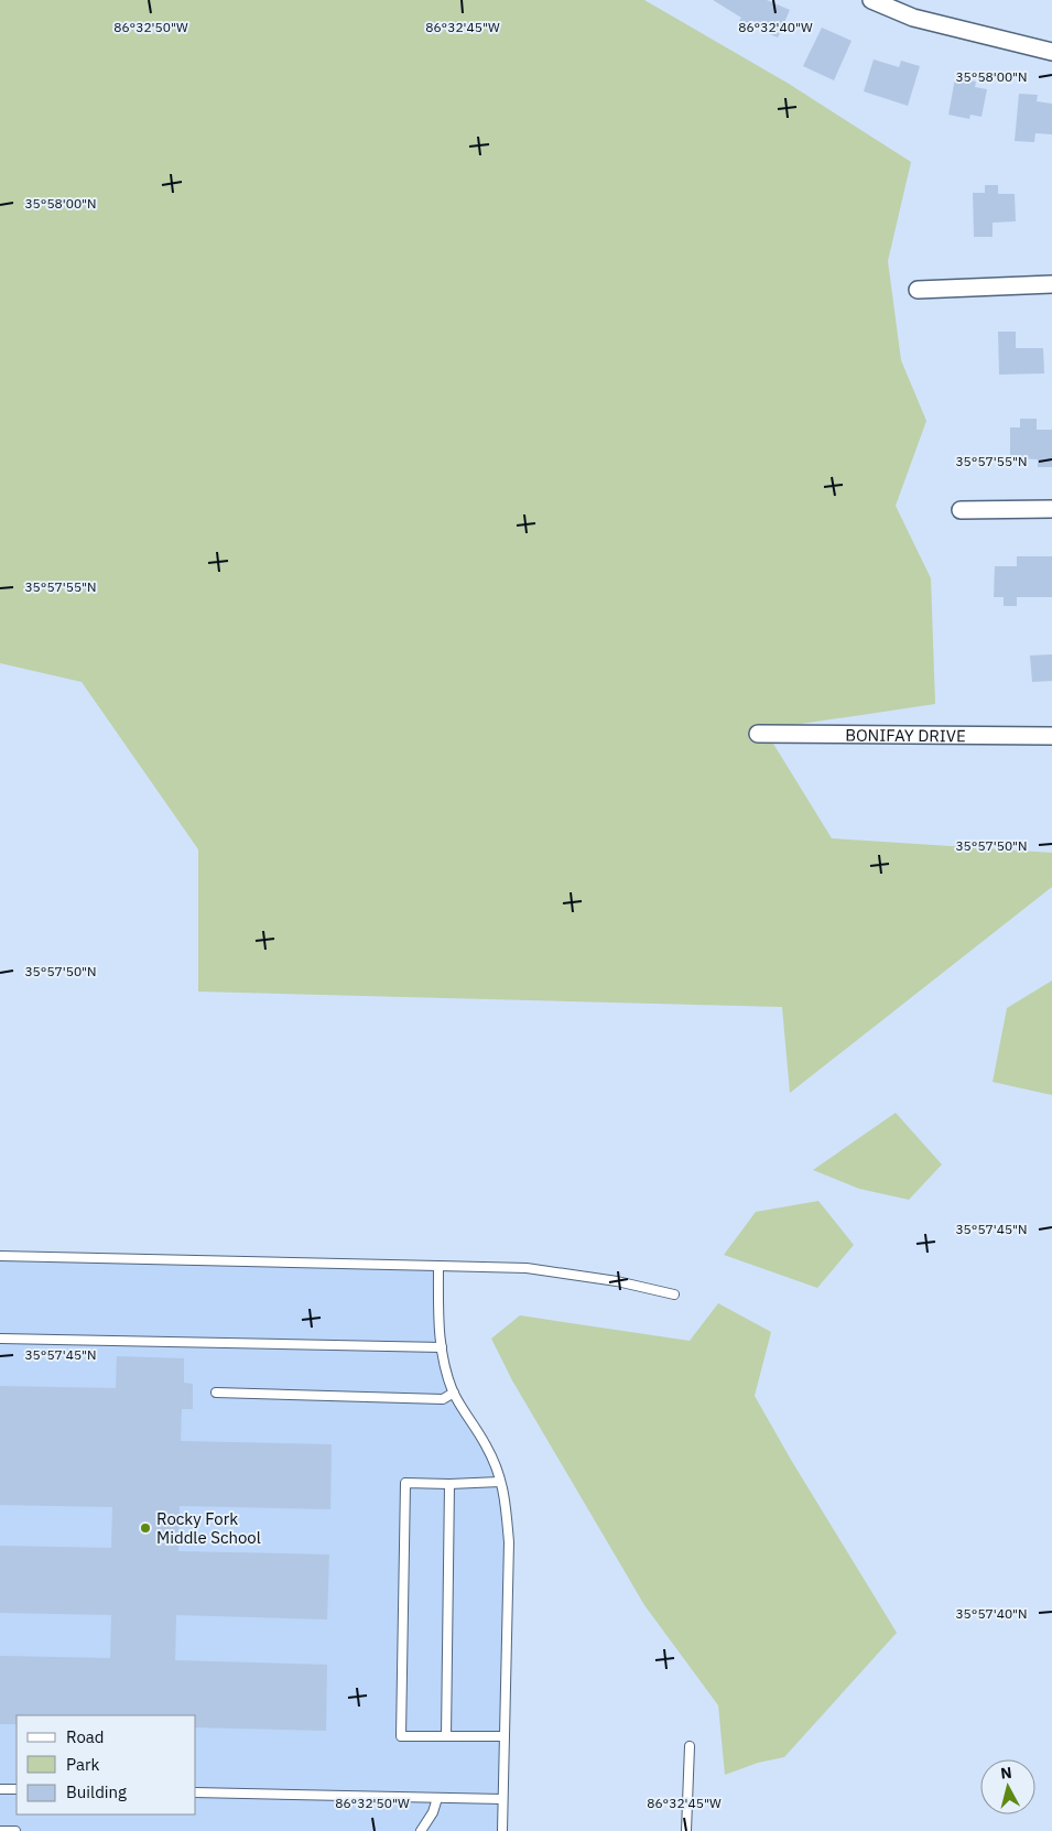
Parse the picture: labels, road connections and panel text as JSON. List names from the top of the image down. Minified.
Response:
{"streets":{"street":["BONIFAY DRIVE"]},"places":["Rocky Fork Middle School"],"legend":["Road","Park","Building"],"north":"top","coordinates":["86°32'50\"W","86°32'45\"W","86°32'40\"W","35°58'00\"N","35°57'55\"N","35°57'50\"N","35°57'45\"N","35°57'40\"N"]}
